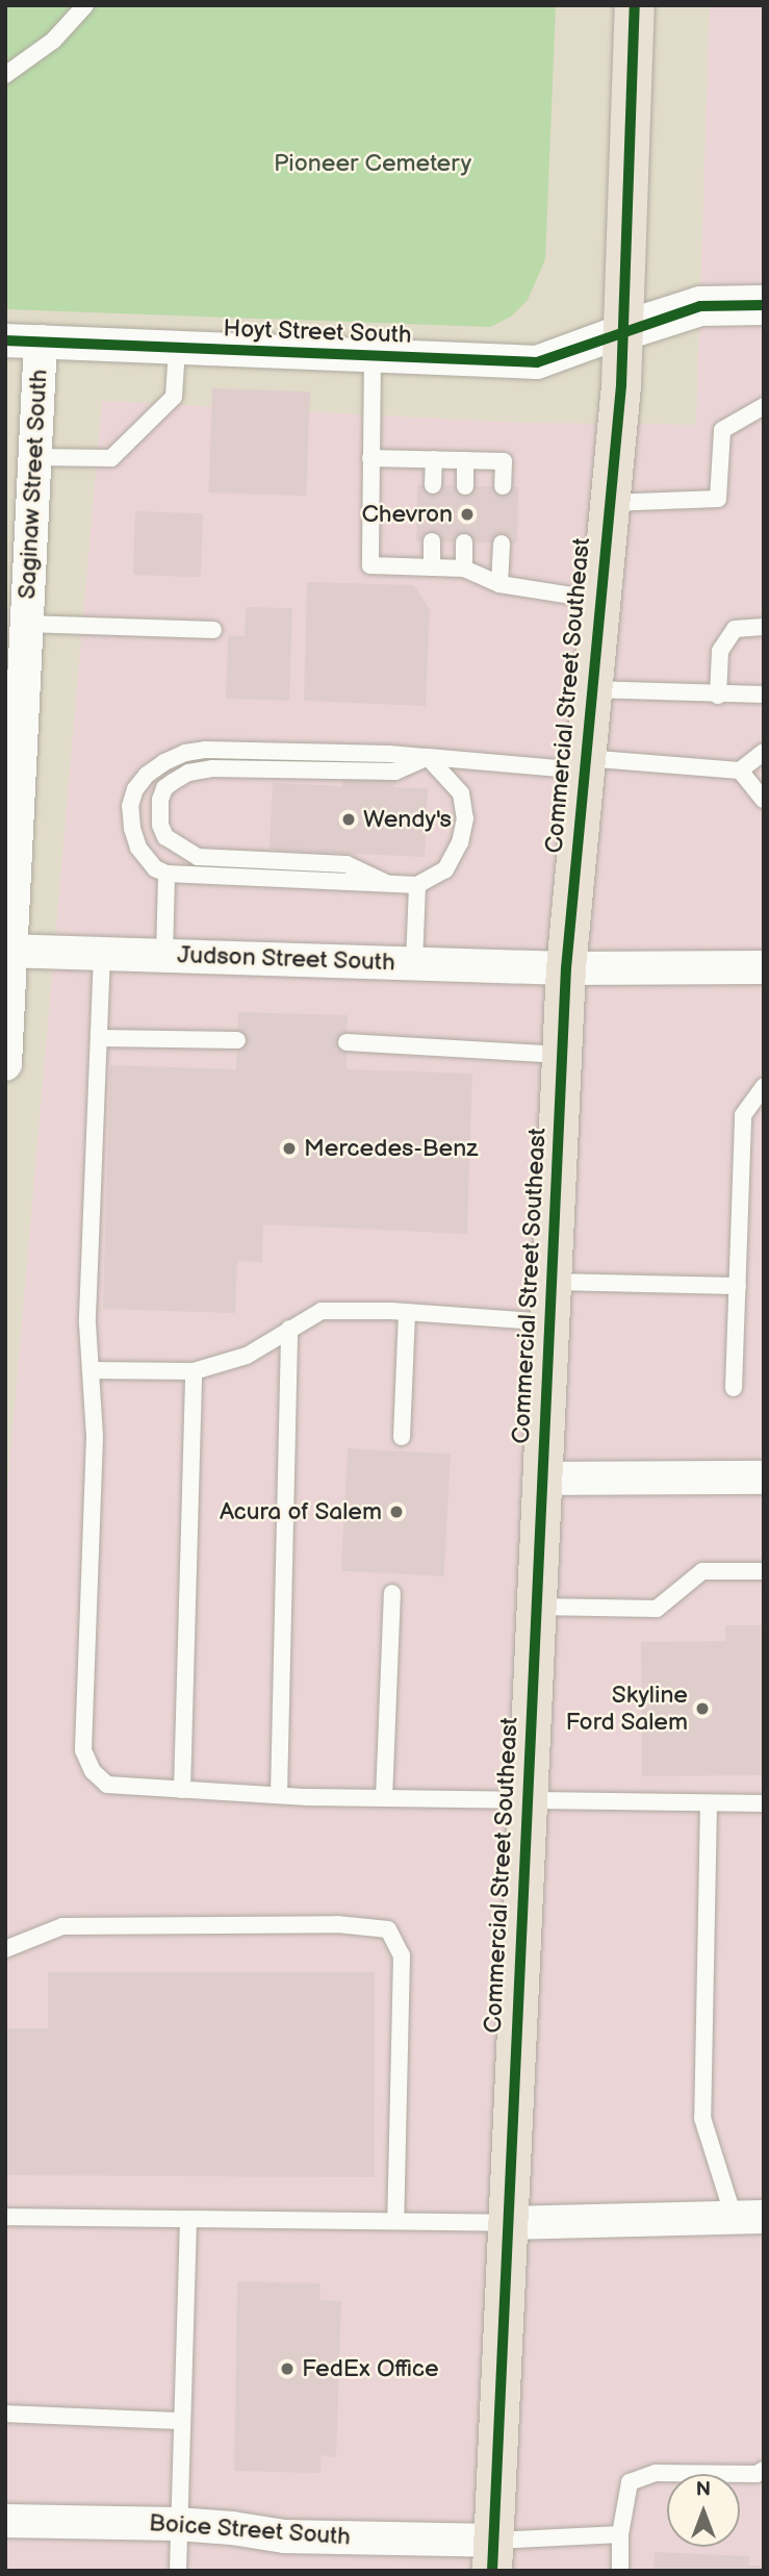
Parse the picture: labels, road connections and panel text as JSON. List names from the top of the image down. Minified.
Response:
{"streets":{"main road":["Commercial Street Southeast"],"street":["Hoyt Street South","Saginaw Street South","Judson Street South","Boice Street South"]},"crossings":[["Hoyt Street South","Saginaw Street South"],["Hoyt Street South","Commercial Street Southeast"],["Saginaw Street South","Judson Street South"],["Commercial Street Southeast","Judson Street South"],["Commercial Street Southeast","Boice Street South"]],"parks":["Pioneer Cemetery"],"places":["Chevron","Wendy's","Mercedes-Benz","Acura of Salem","Skyline Ford Salem","FedEx Office"],"north":"top"}
